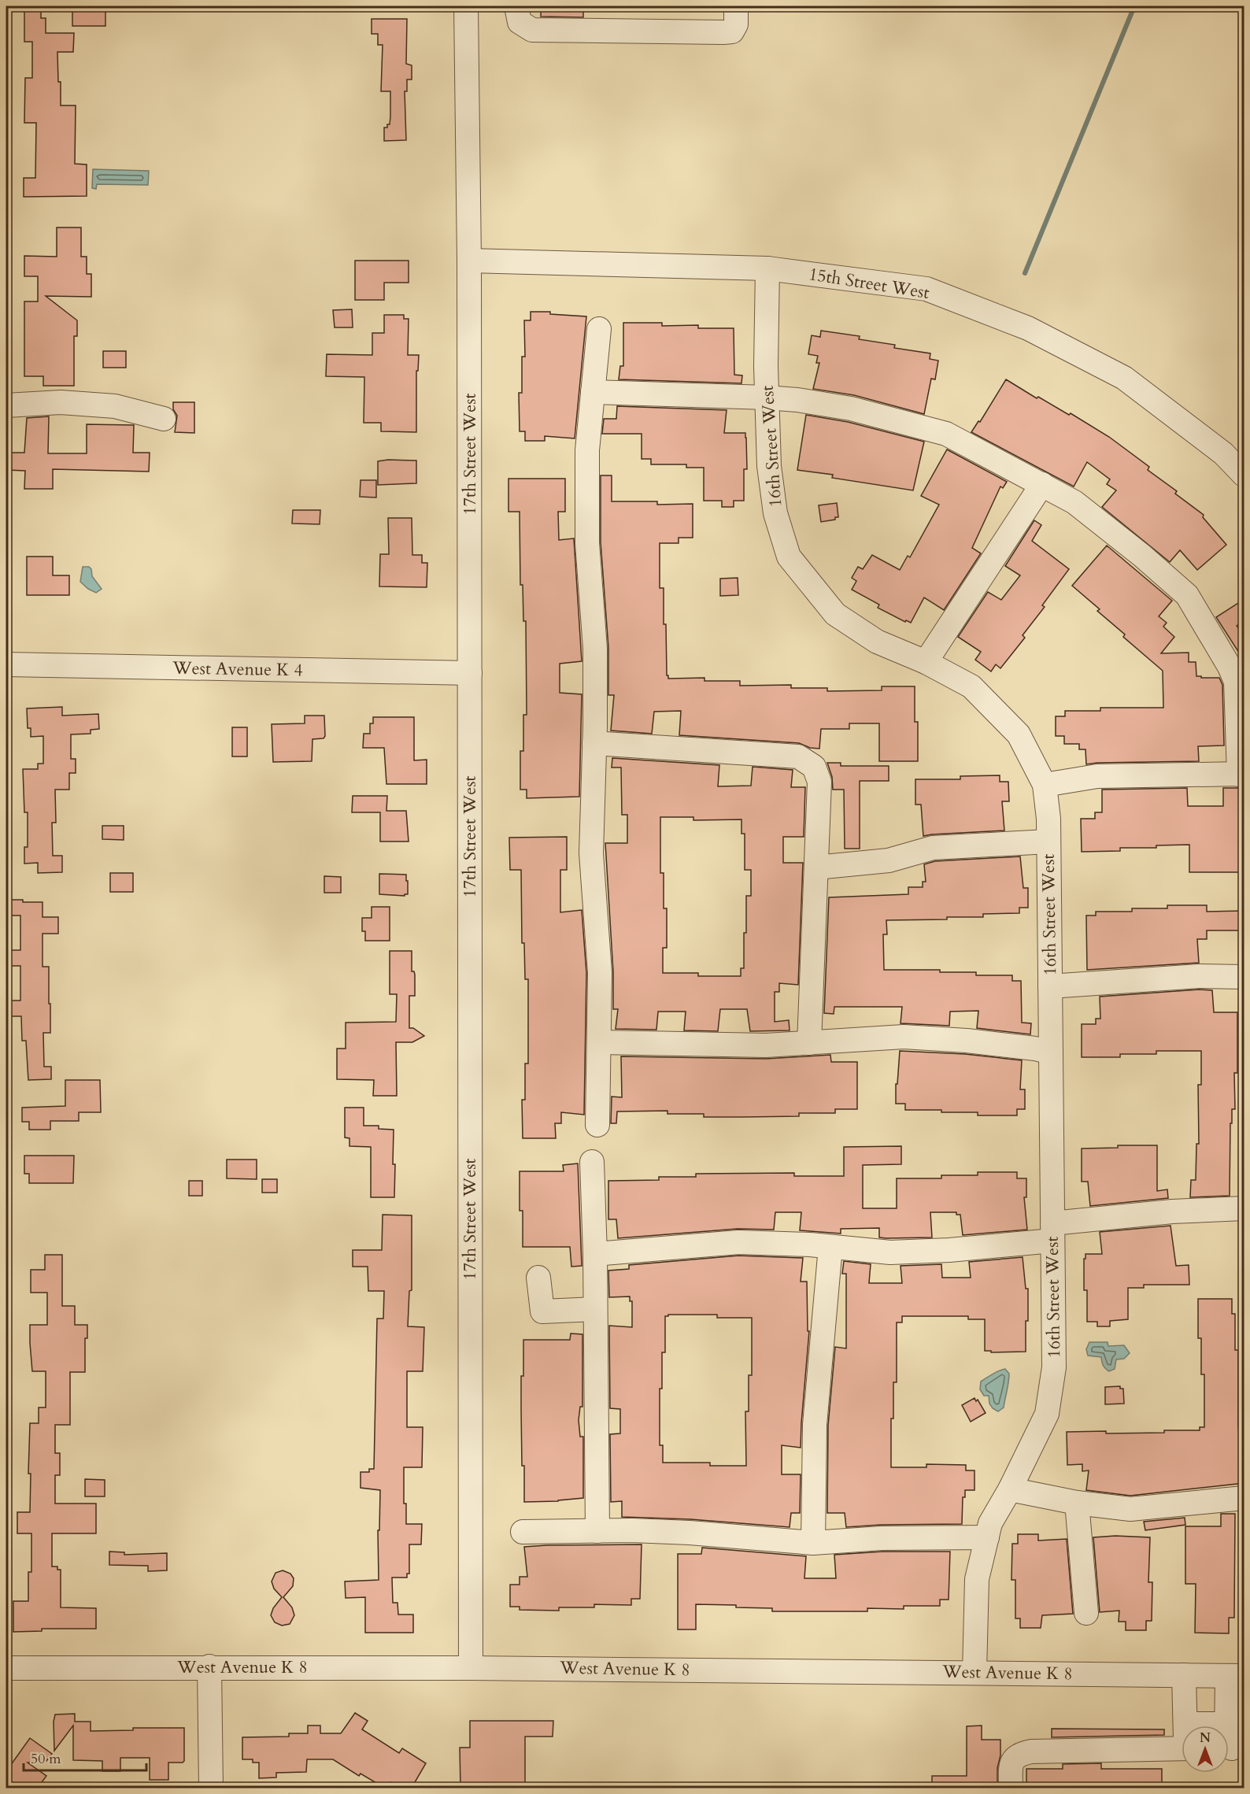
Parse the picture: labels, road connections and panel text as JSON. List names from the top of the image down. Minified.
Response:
{"streets":{"street":["15th Street West","16th Street West","17th Street West","West Avenue K 4","West Avenue K 8"]},"crossings":[["15th Street West","16th Street West"],["15th Street West","17th Street West"],["16th Street West","West Avenue K 8"],["17th Street West","West Avenue K 4"],["17th Street West","West Avenue K 8"]],"scale_bar":"50 m","north":"top"}
